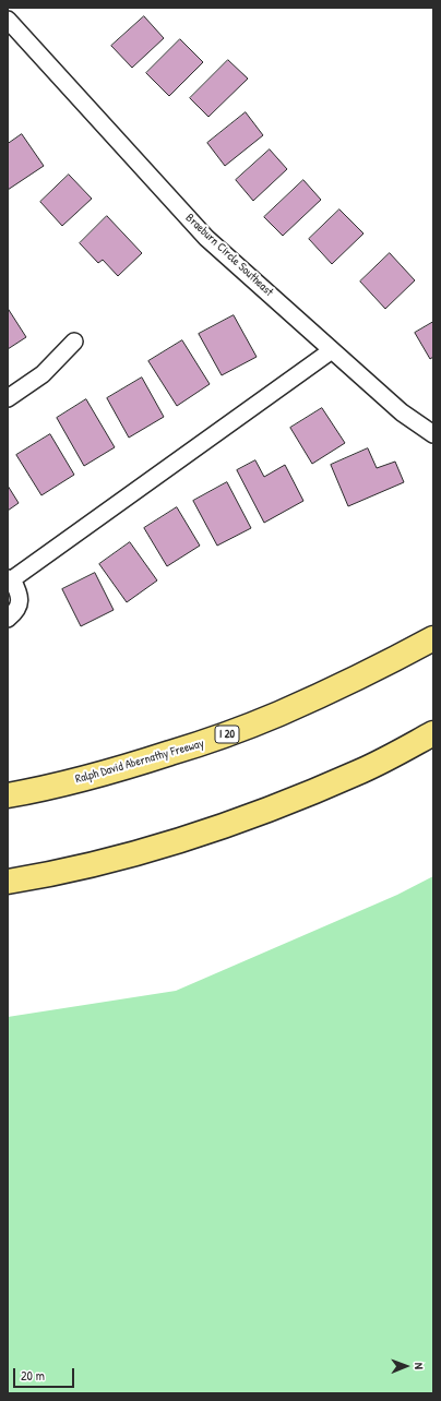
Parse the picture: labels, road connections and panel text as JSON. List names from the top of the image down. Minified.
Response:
{"streets":{"highway":["I 20","Ralph David Abernathy Freeway"],"street":["Braeburn Circle Southeast"]},"scale_bar":"20 m","north":"right"}
